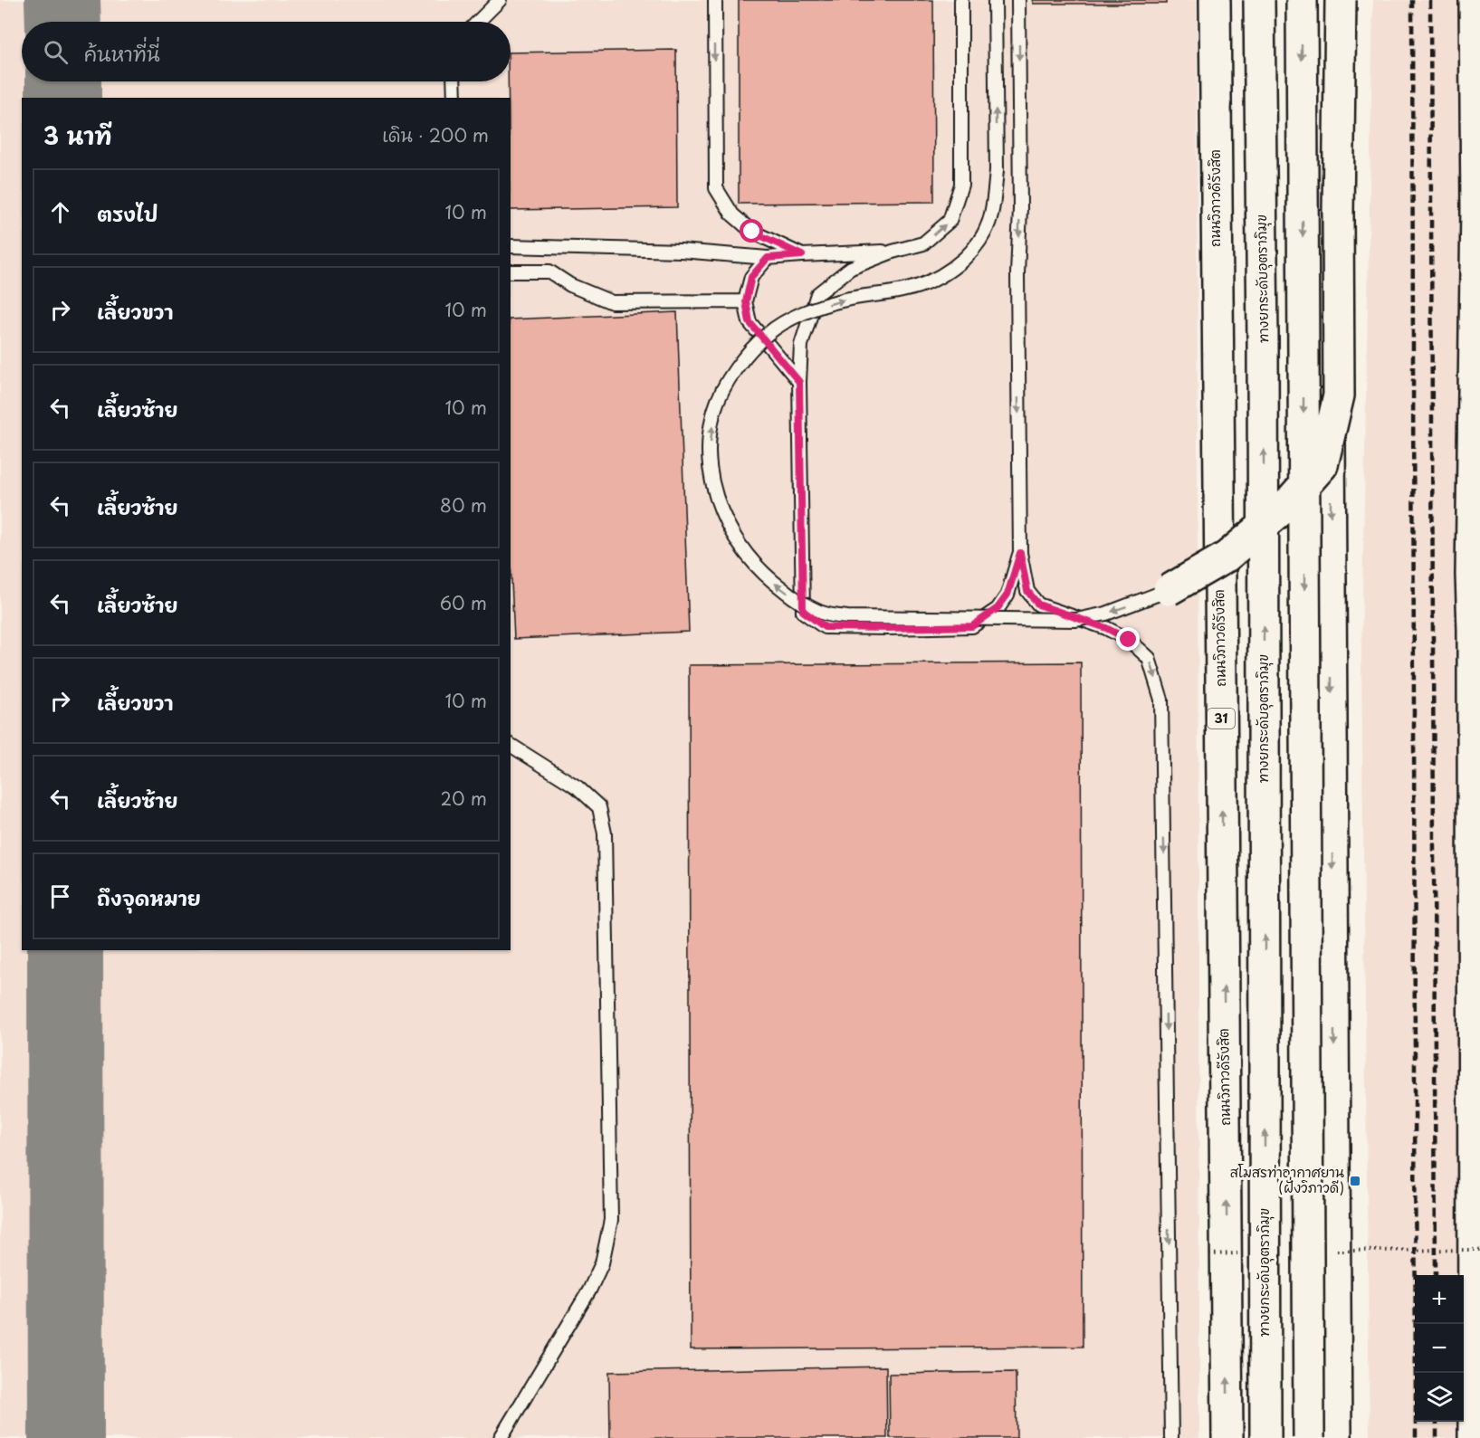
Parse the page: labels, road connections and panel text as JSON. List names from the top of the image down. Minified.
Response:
{"streets":{"main road":["ถนนวิภาวดีรังสิต","ทางยกระดับอุตราภิมุข","31"]},"places":{"transit":["สโมสรท่าอากาศยาน (ฝั่งวิภาวดี)"]},"page":{"search":"ค้นหาที่นี่","heading":["3 นาที","เดิน · 200 m"],"list":[["ตรงไป","10 m"],["เลี้ยวขวา","10 m"],["เลี้ยวซ้าย","10 m"],["เลี้ยวซ้าย","80 m"],["เลี้ยวซ้าย","60 m"],["เลี้ยวขวา","10 m"],["เลี้ยวซ้าย","20 m"],"ถึงจุดหมาย"],"map_buttons":["+","−"]}}
